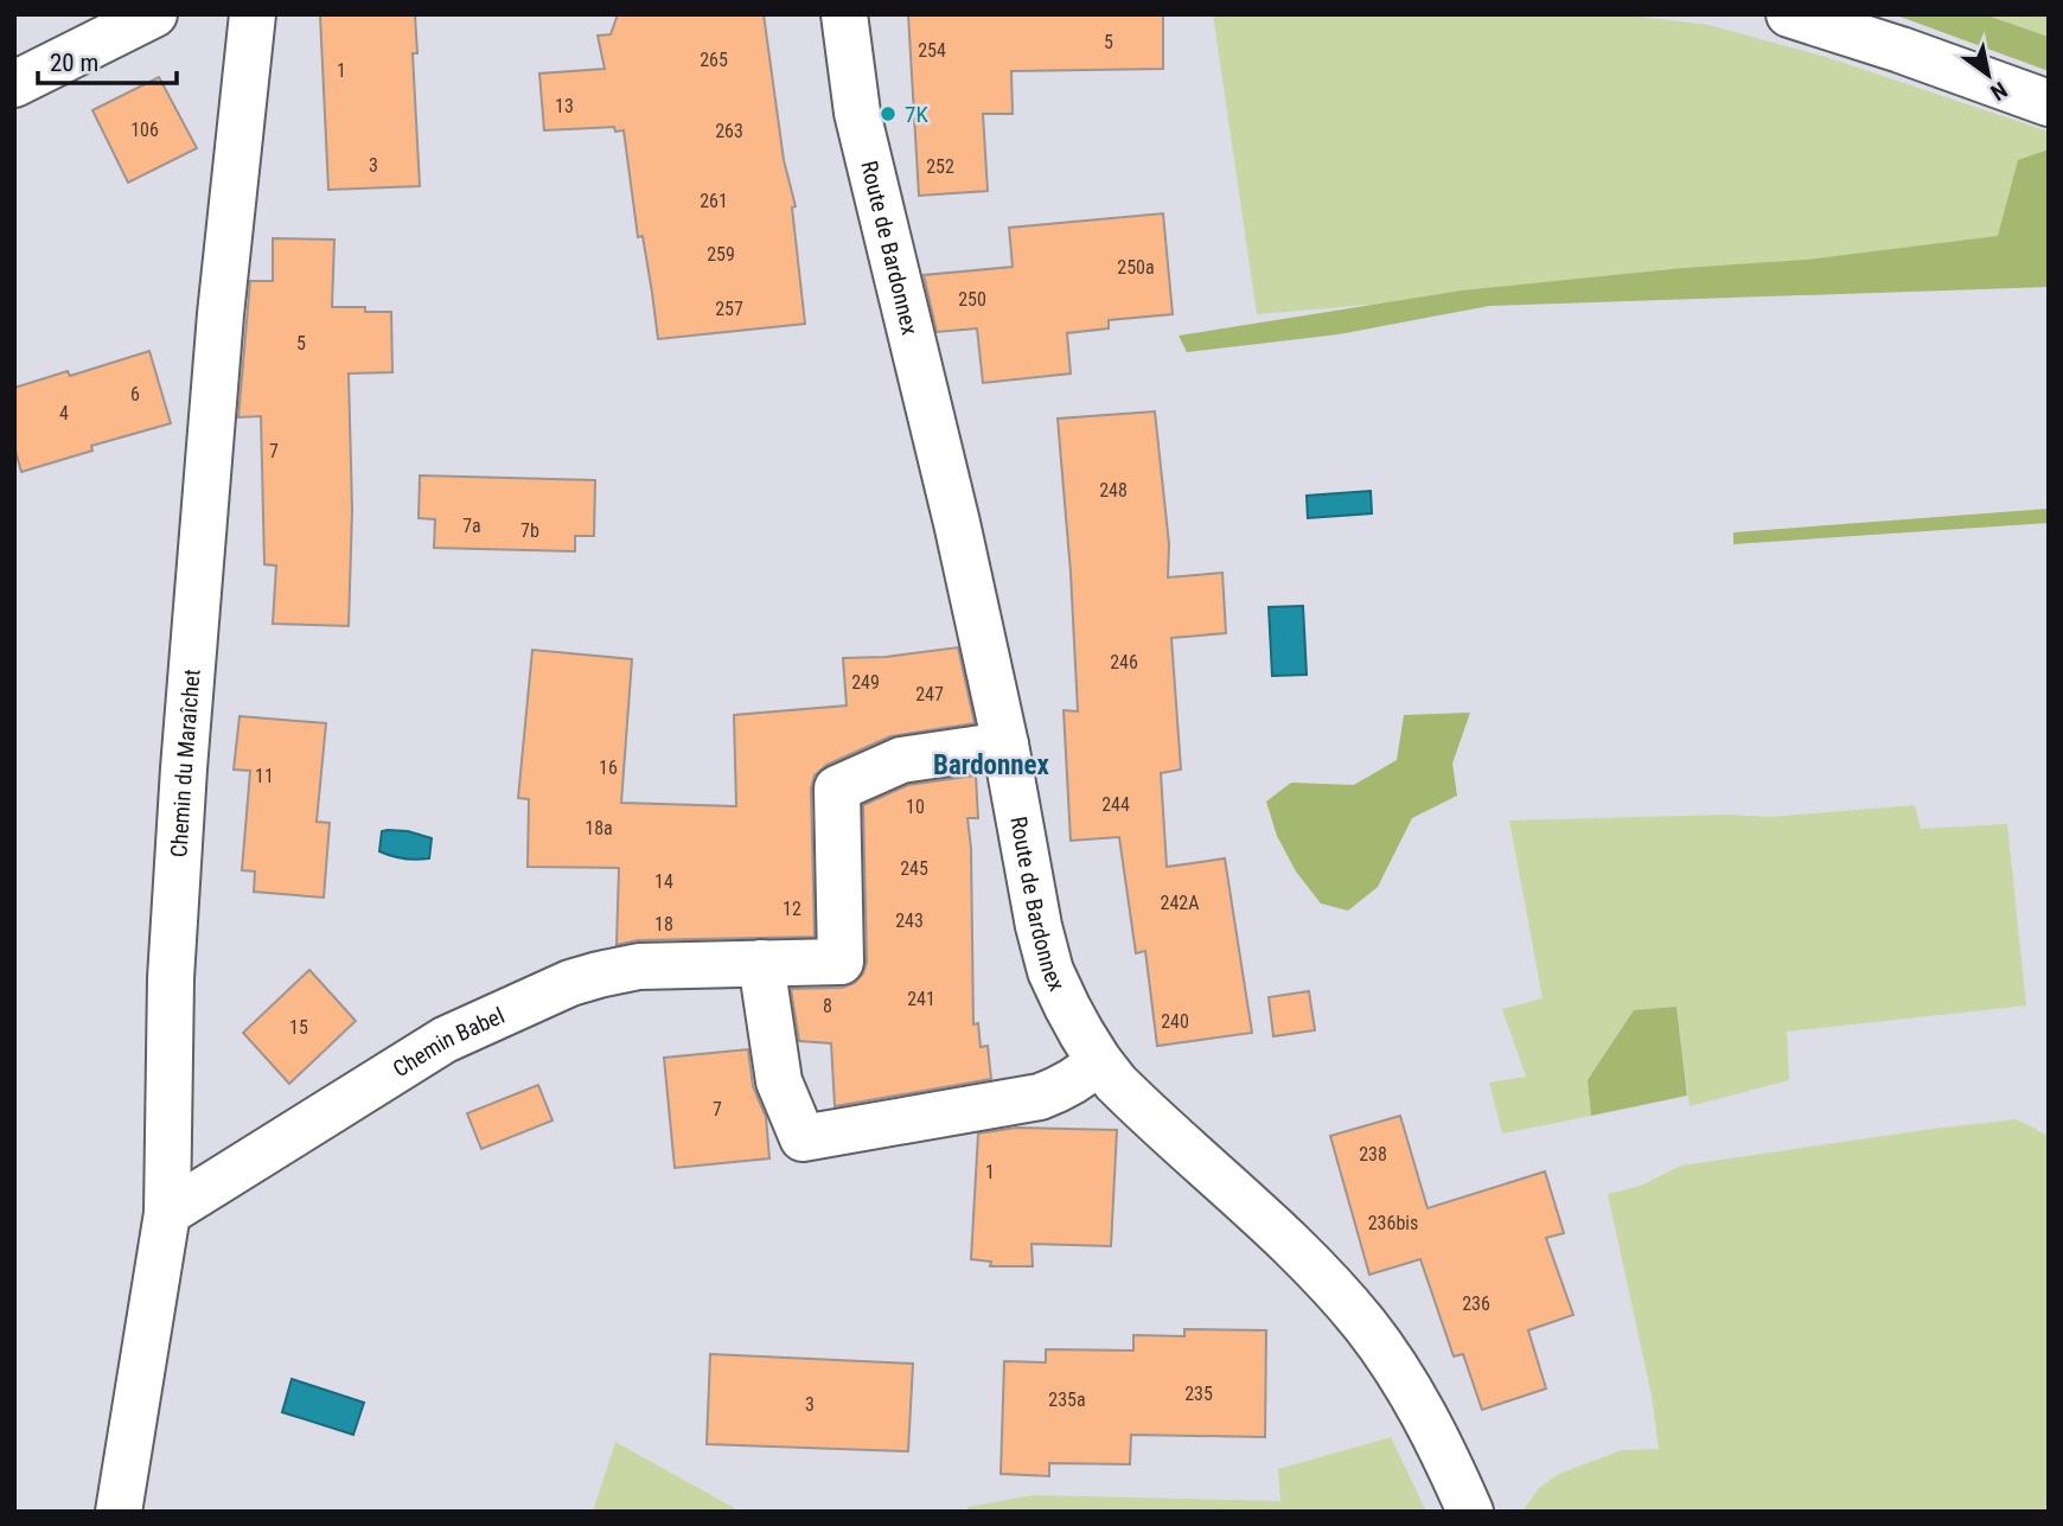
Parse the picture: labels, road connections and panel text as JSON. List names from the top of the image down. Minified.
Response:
{"streets":{"street":["Route de Bardonnex","Chemin du Maraîchet","Chemin Babel"]},"crossings":[["Route de Bardonnex","Chemin Babel"],["Chemin du Maraîchet","Chemin Babel"]],"districts":["Bardonnex"],"places":["7K"],"house_numbers":["5","254","265","1","13","106","263","3","252","261","259","250a","250","257","5","6","4","7","248","7a","7b","246","249","247","16","11","244","10","18a","245","14","242A","12","243","18","241","8","240","15","7","238","1","236bis","236","235","235a","3"],"scale_bar":"20 m","north":"bottom right"}
